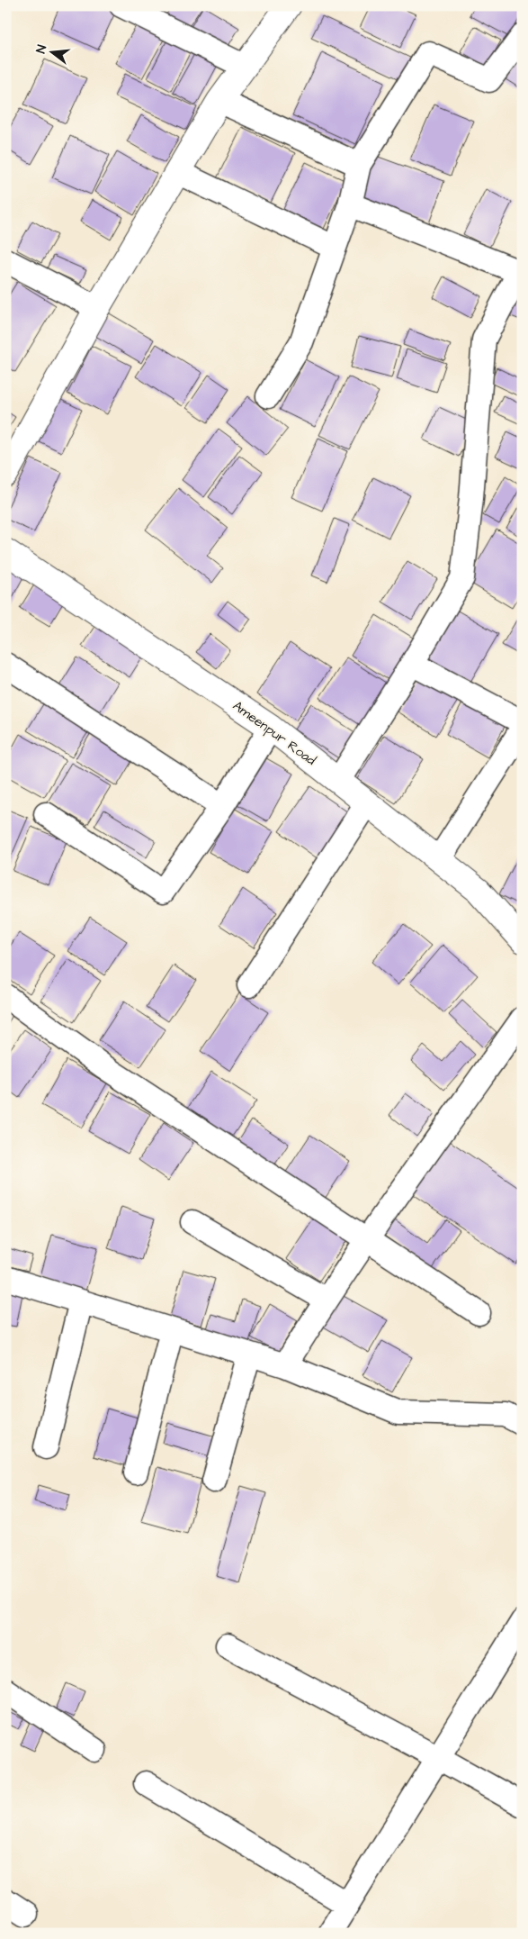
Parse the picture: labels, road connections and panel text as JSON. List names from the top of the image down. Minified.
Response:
{"streets":{"street":["Ameenpur Road"]},"north":"left"}
